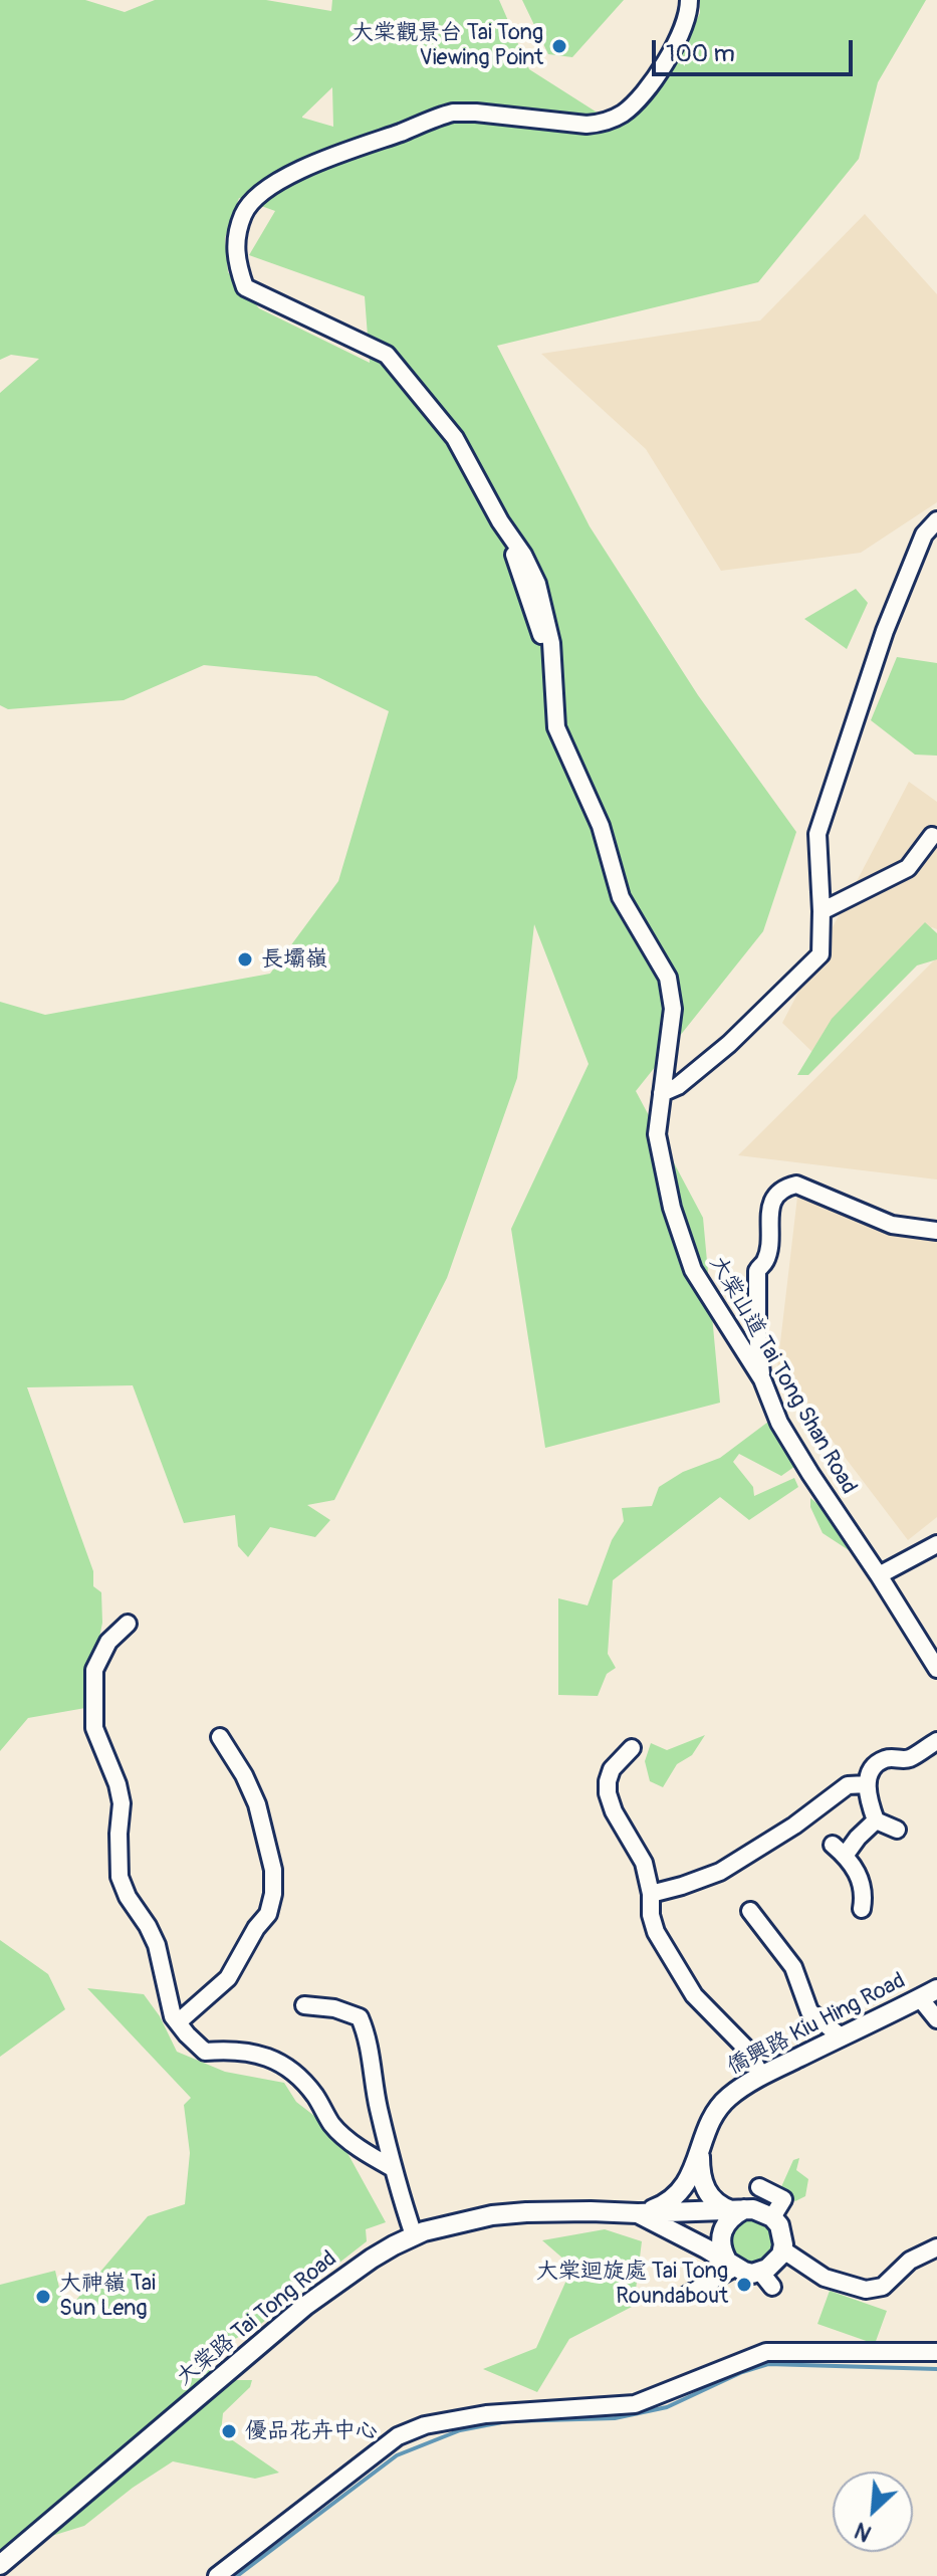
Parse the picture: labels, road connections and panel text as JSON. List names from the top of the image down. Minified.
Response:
{"streets":{"street":["大棠山道 Tai Tong Shan Road","僑興路 Kiu Hing Road","大棠路 Tai Tong Road"]},"crossings":[["僑興路 Kiu Hing Road","大棠路 Tai Tong Road"]],"places":["大棠觀景台 Tai Tong Viewing Point","長壩嶺","大棠迴旋處 Tai Tong Roundabout","大神嶺 Tai Sun Leng","優品花卉中心"],"scale_bar":"100 m","north":"bottom left"}
